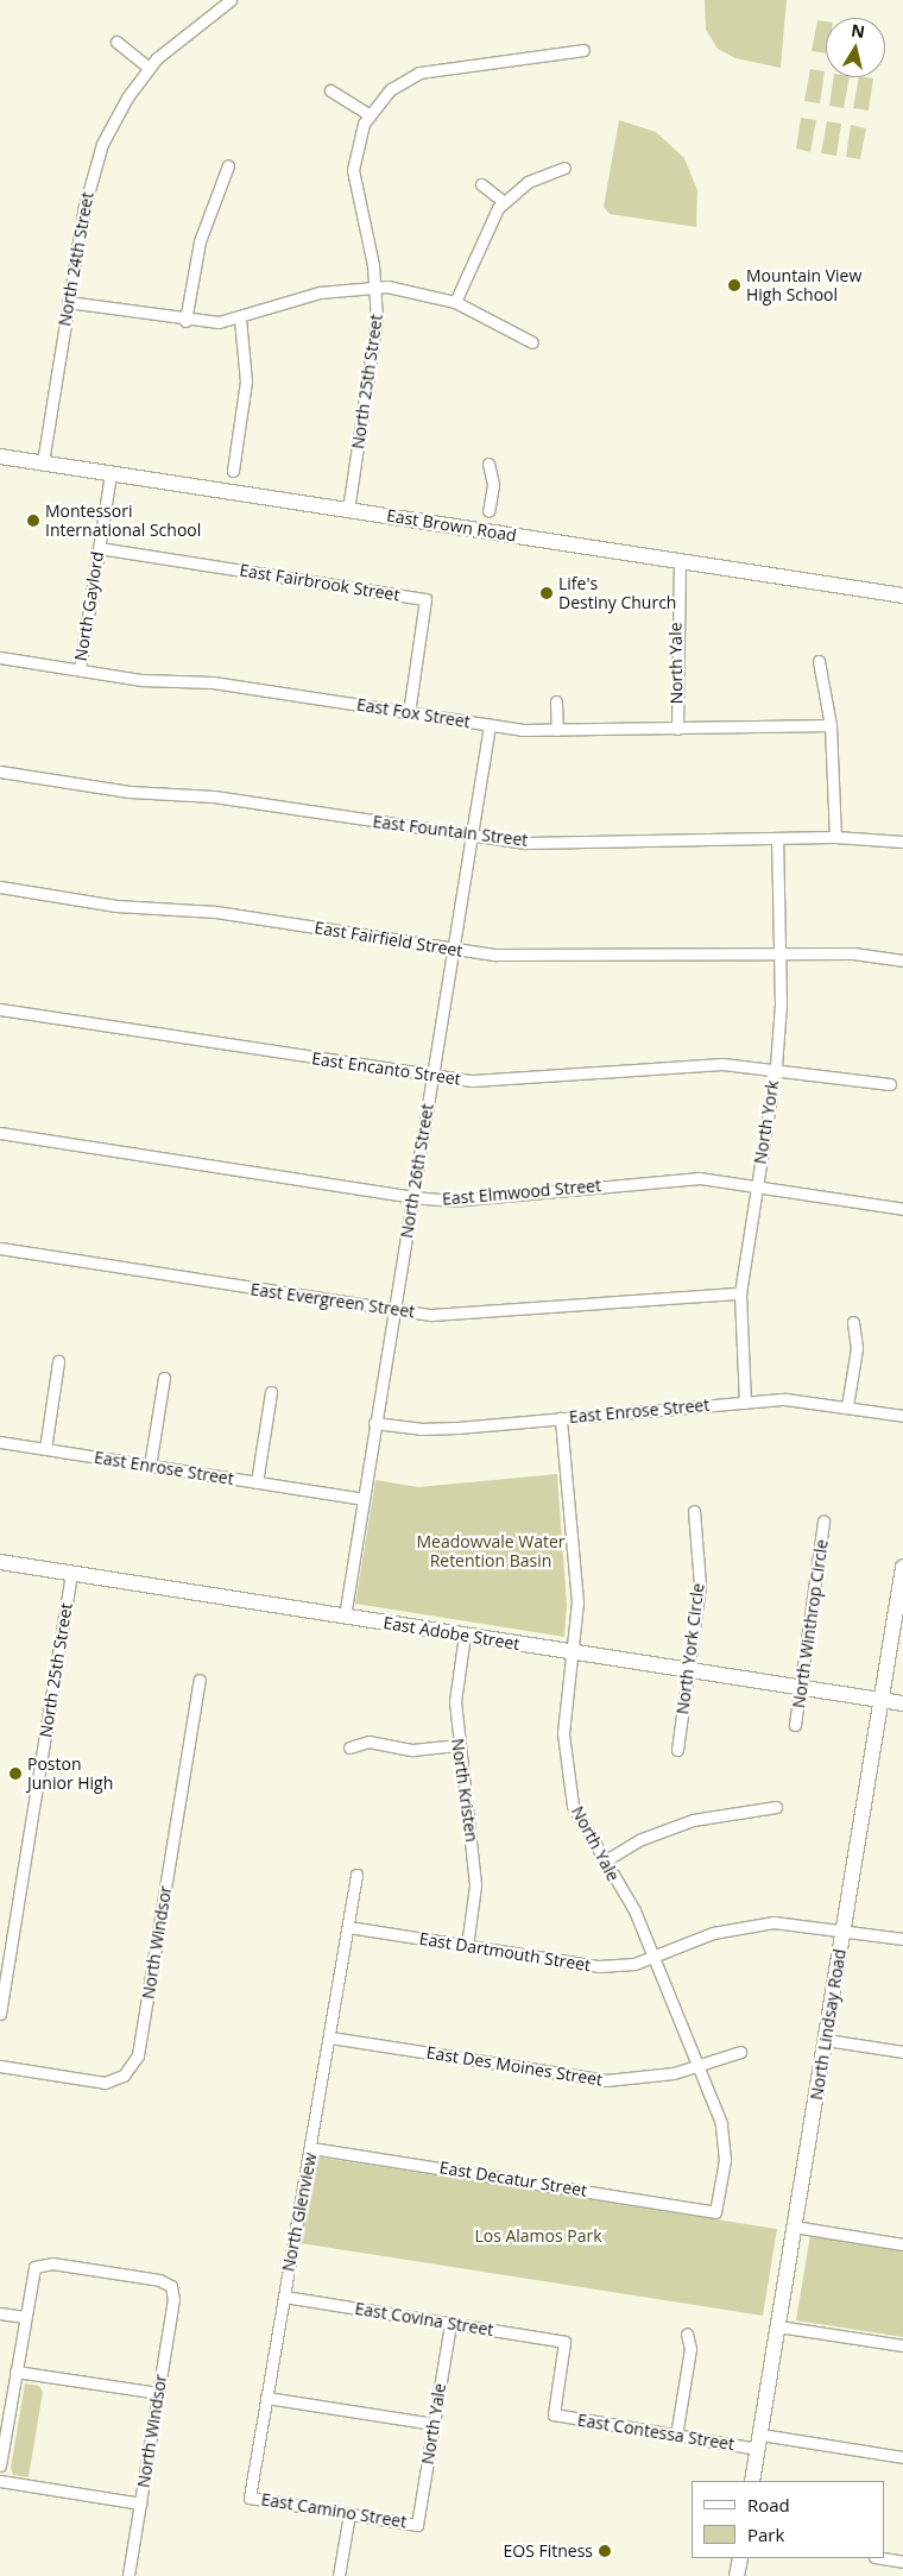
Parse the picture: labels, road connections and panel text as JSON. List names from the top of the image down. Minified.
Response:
{"streets":{"main road":["East Brown Road","East Adobe Street","North Lindsay Road"],"street":["North 24th Street","North 25th Street","East Fairbrook Street","North Gaylord","North Yale","East Fox Street","East Fountain Street","East Fairfield Street","East Encanto Street","North York","North 26th Street","East Elmwood Street","East Evergreen Street","East Enrose Street","North Winthrop Circle","North York Circle","North Kristen","North Windsor","East Dartmouth Street","East Des Moines Street","East Decatur Street","North Glenview","East Covina Street","East Contessa Street","East Camino Street"]},"crossings":[["North 24th Street","East Brown Road"],["North 25th Street","East Brown Road"],["North 25th Street","East Adobe Street"],["East Brown Road","North Gaylord"],["East Brown Road","North Yale"],["East Fairbrook Street","North Gaylord"],["East Fairbrook Street","East Fox Street"],["North Gaylord","East Fox Street"],["North Yale","East Fox Street"],["North Yale","East Enrose Street"],["North Yale","East Adobe Street"],["North Yale","East Dartmouth Street"],["North Yale","East Des Moines Street"],["North Yale","East Decatur Street"],["North Yale","East Covina Street"],["North Yale","East Camino Street"],["East Fox Street","North 26th Street"],["East Fountain Street","North York"],["East Fountain Street","North 26th Street"],["East Fairfield Street","North York"],["East Fairfield Street","North 26th Street"],["East Encanto Street","North York"],["East Encanto Street","North 26th Street"],["North York","East Elmwood Street"],["North York","East Evergreen Street"],["North York","East Enrose Street"],["North 26th Street","East Elmwood Street"],["North 26th Street","East Evergreen Street"],["North 26th Street","East Enrose Street"],["North 26th Street","East Adobe Street"],["North Winthrop Circle","East Adobe Street"],["East Adobe Street","North York Circle"],["East Adobe Street","North Kristen"],["East Adobe Street","North Lindsay Road"],["North Kristen","East Dartmouth Street"],["East Dartmouth Street","North Lindsay Road"],["East Dartmouth Street","North Glenview"],["North Lindsay Road","East Contessa Street"],["East Des Moines Street","North Glenview"],["East Decatur Street","North Glenview"],["North Glenview","East Covina Street"],["North Glenview","East Camino Street"],["East Covina Street","East Contessa Street"]],"parks":["Meadowvale Water Retention Basin","Los Alamos Park"],"places":["Mountain View High School","Montessori International School","Life's Destiny Church","Poston Junior High","EOS Fitness"],"legend":["Road","Park"],"north":"top"}
